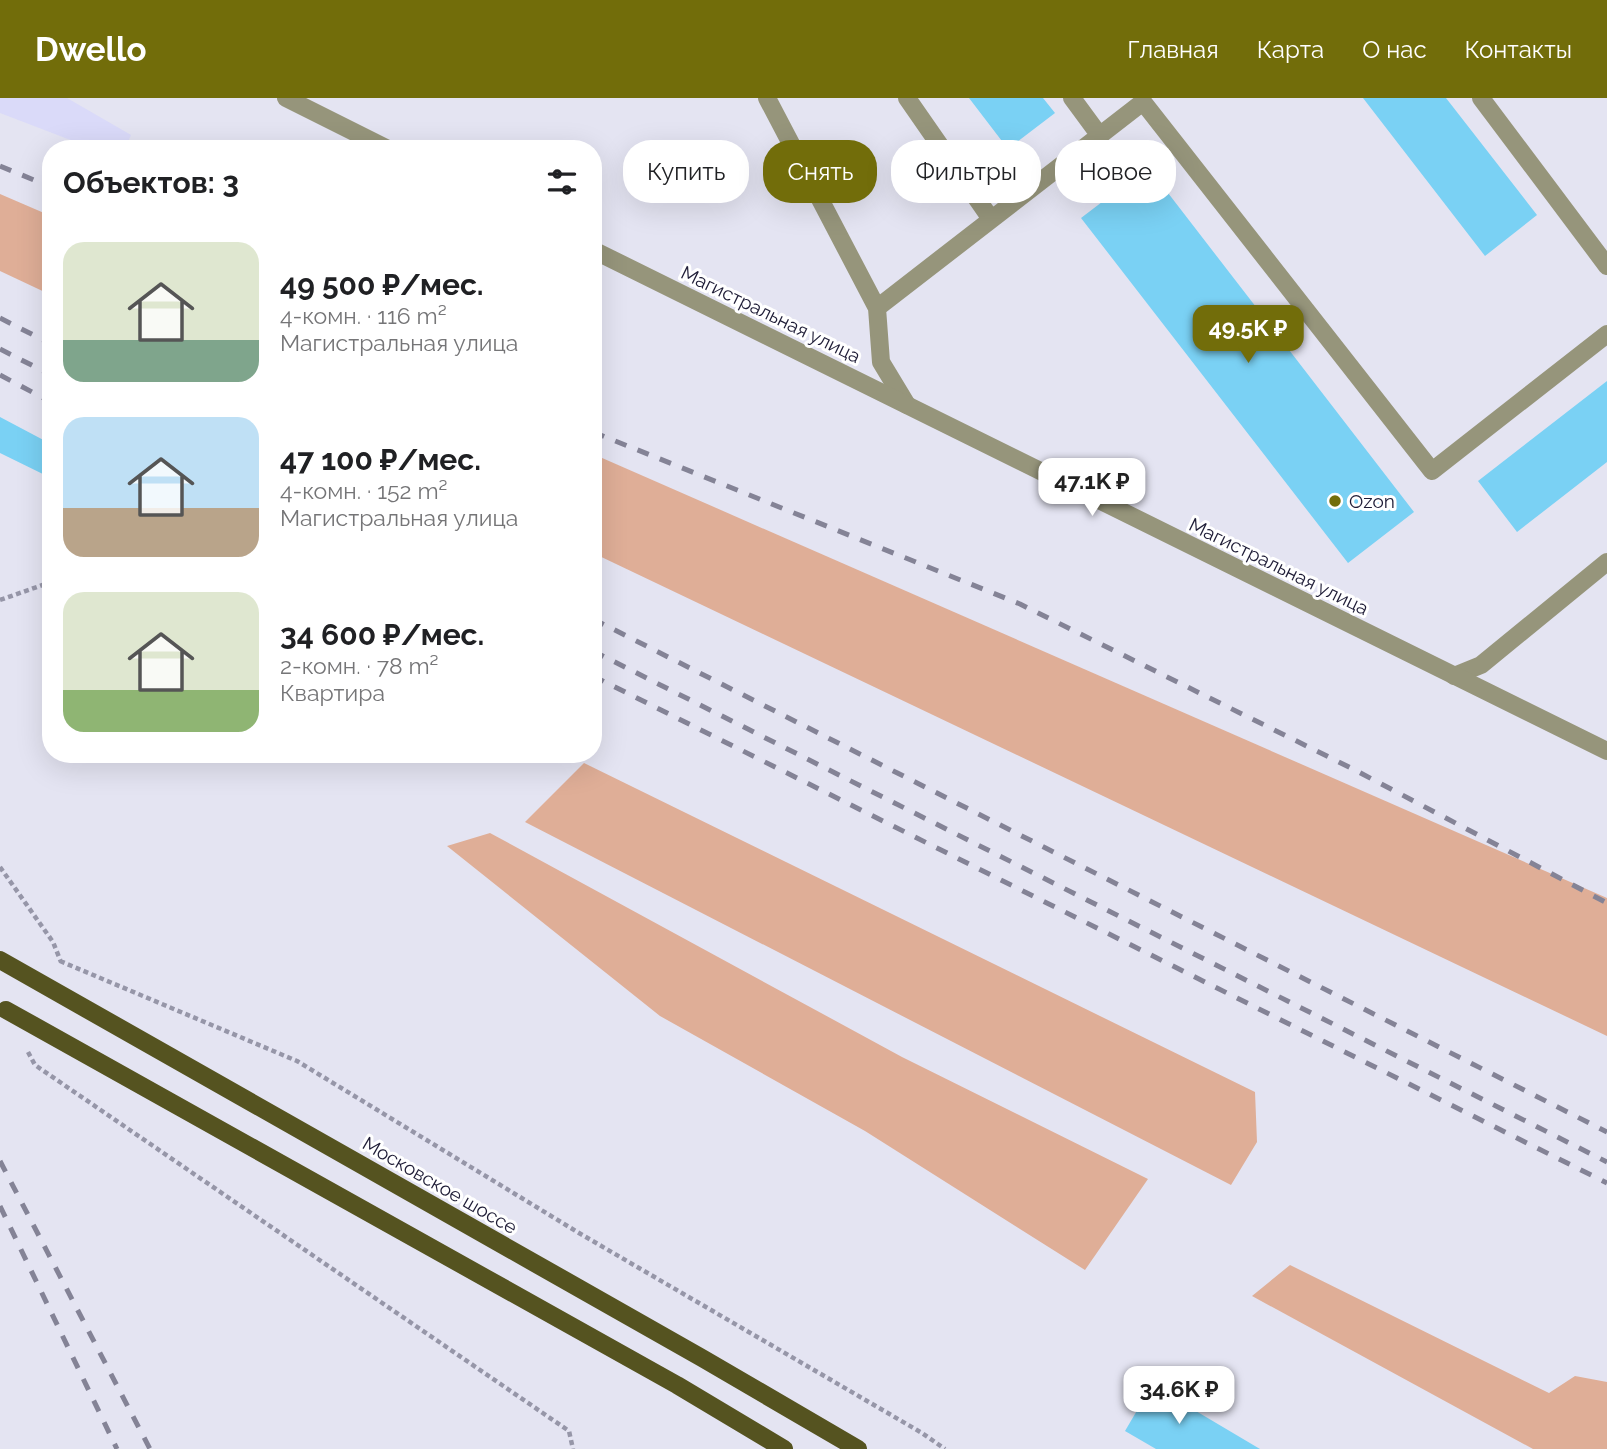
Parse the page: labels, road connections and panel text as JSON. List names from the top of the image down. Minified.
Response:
{"streets":{"main road":["Московское шоссе"],"street":["Магистральная улица"]},"places":["Ozon"],"page":{"header":"Dwello","nav":["Главная","Карта","О нас","Контакты"],"chip":["Купить","Снять","Фильтры","Новое"],"heading":"Объектов: 3","list":[{"name":"49 500 ₽/мес.","note":"4-комн. · 116 m² · Магистральная улица"},{"name":"47 100 ₽/мес.","note":"4-комн. · 152 m² · Магистральная улица"},{"name":"34 600 ₽/мес.","note":"2-комн. · 78 m² · Квартира"}],"price":["49.5K ₽","47.1K ₽","34.6K ₽"]}}
